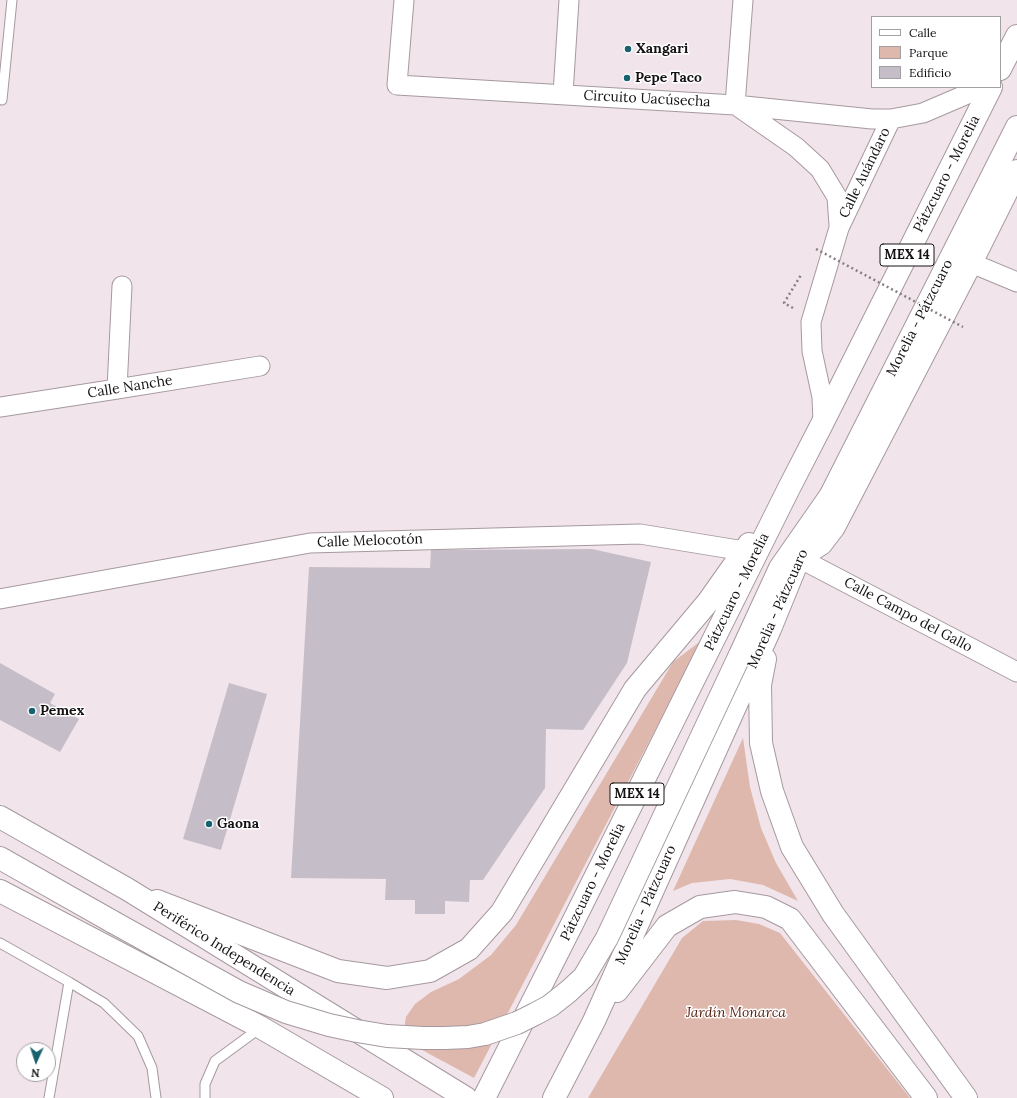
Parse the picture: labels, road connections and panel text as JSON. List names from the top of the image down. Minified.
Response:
{"streets":{"main road":["Pátzcuaro - Morelia","MEX 14","Morelia - Pátzcuaro","Periférico Independencia"],"street":["Circuito Uacúsecha","Calle Auándaro","Calle Nanche","Calle Melocotón","Calle Campo del Gallo"]},"crossings":[["Circuito Uacúsecha","Calle Auándaro"],["Calle Auándaro","Pátzcuaro - Morelia"],["Morelia - Pátzcuaro","Calle Campo del Gallo"]],"parks":["Jardín Monarca"],"places":["Xangari","Pepe Taco","Pemex","Gaona"],"legend":["Calle","Parque","Edificio"],"north":"bottom"}
